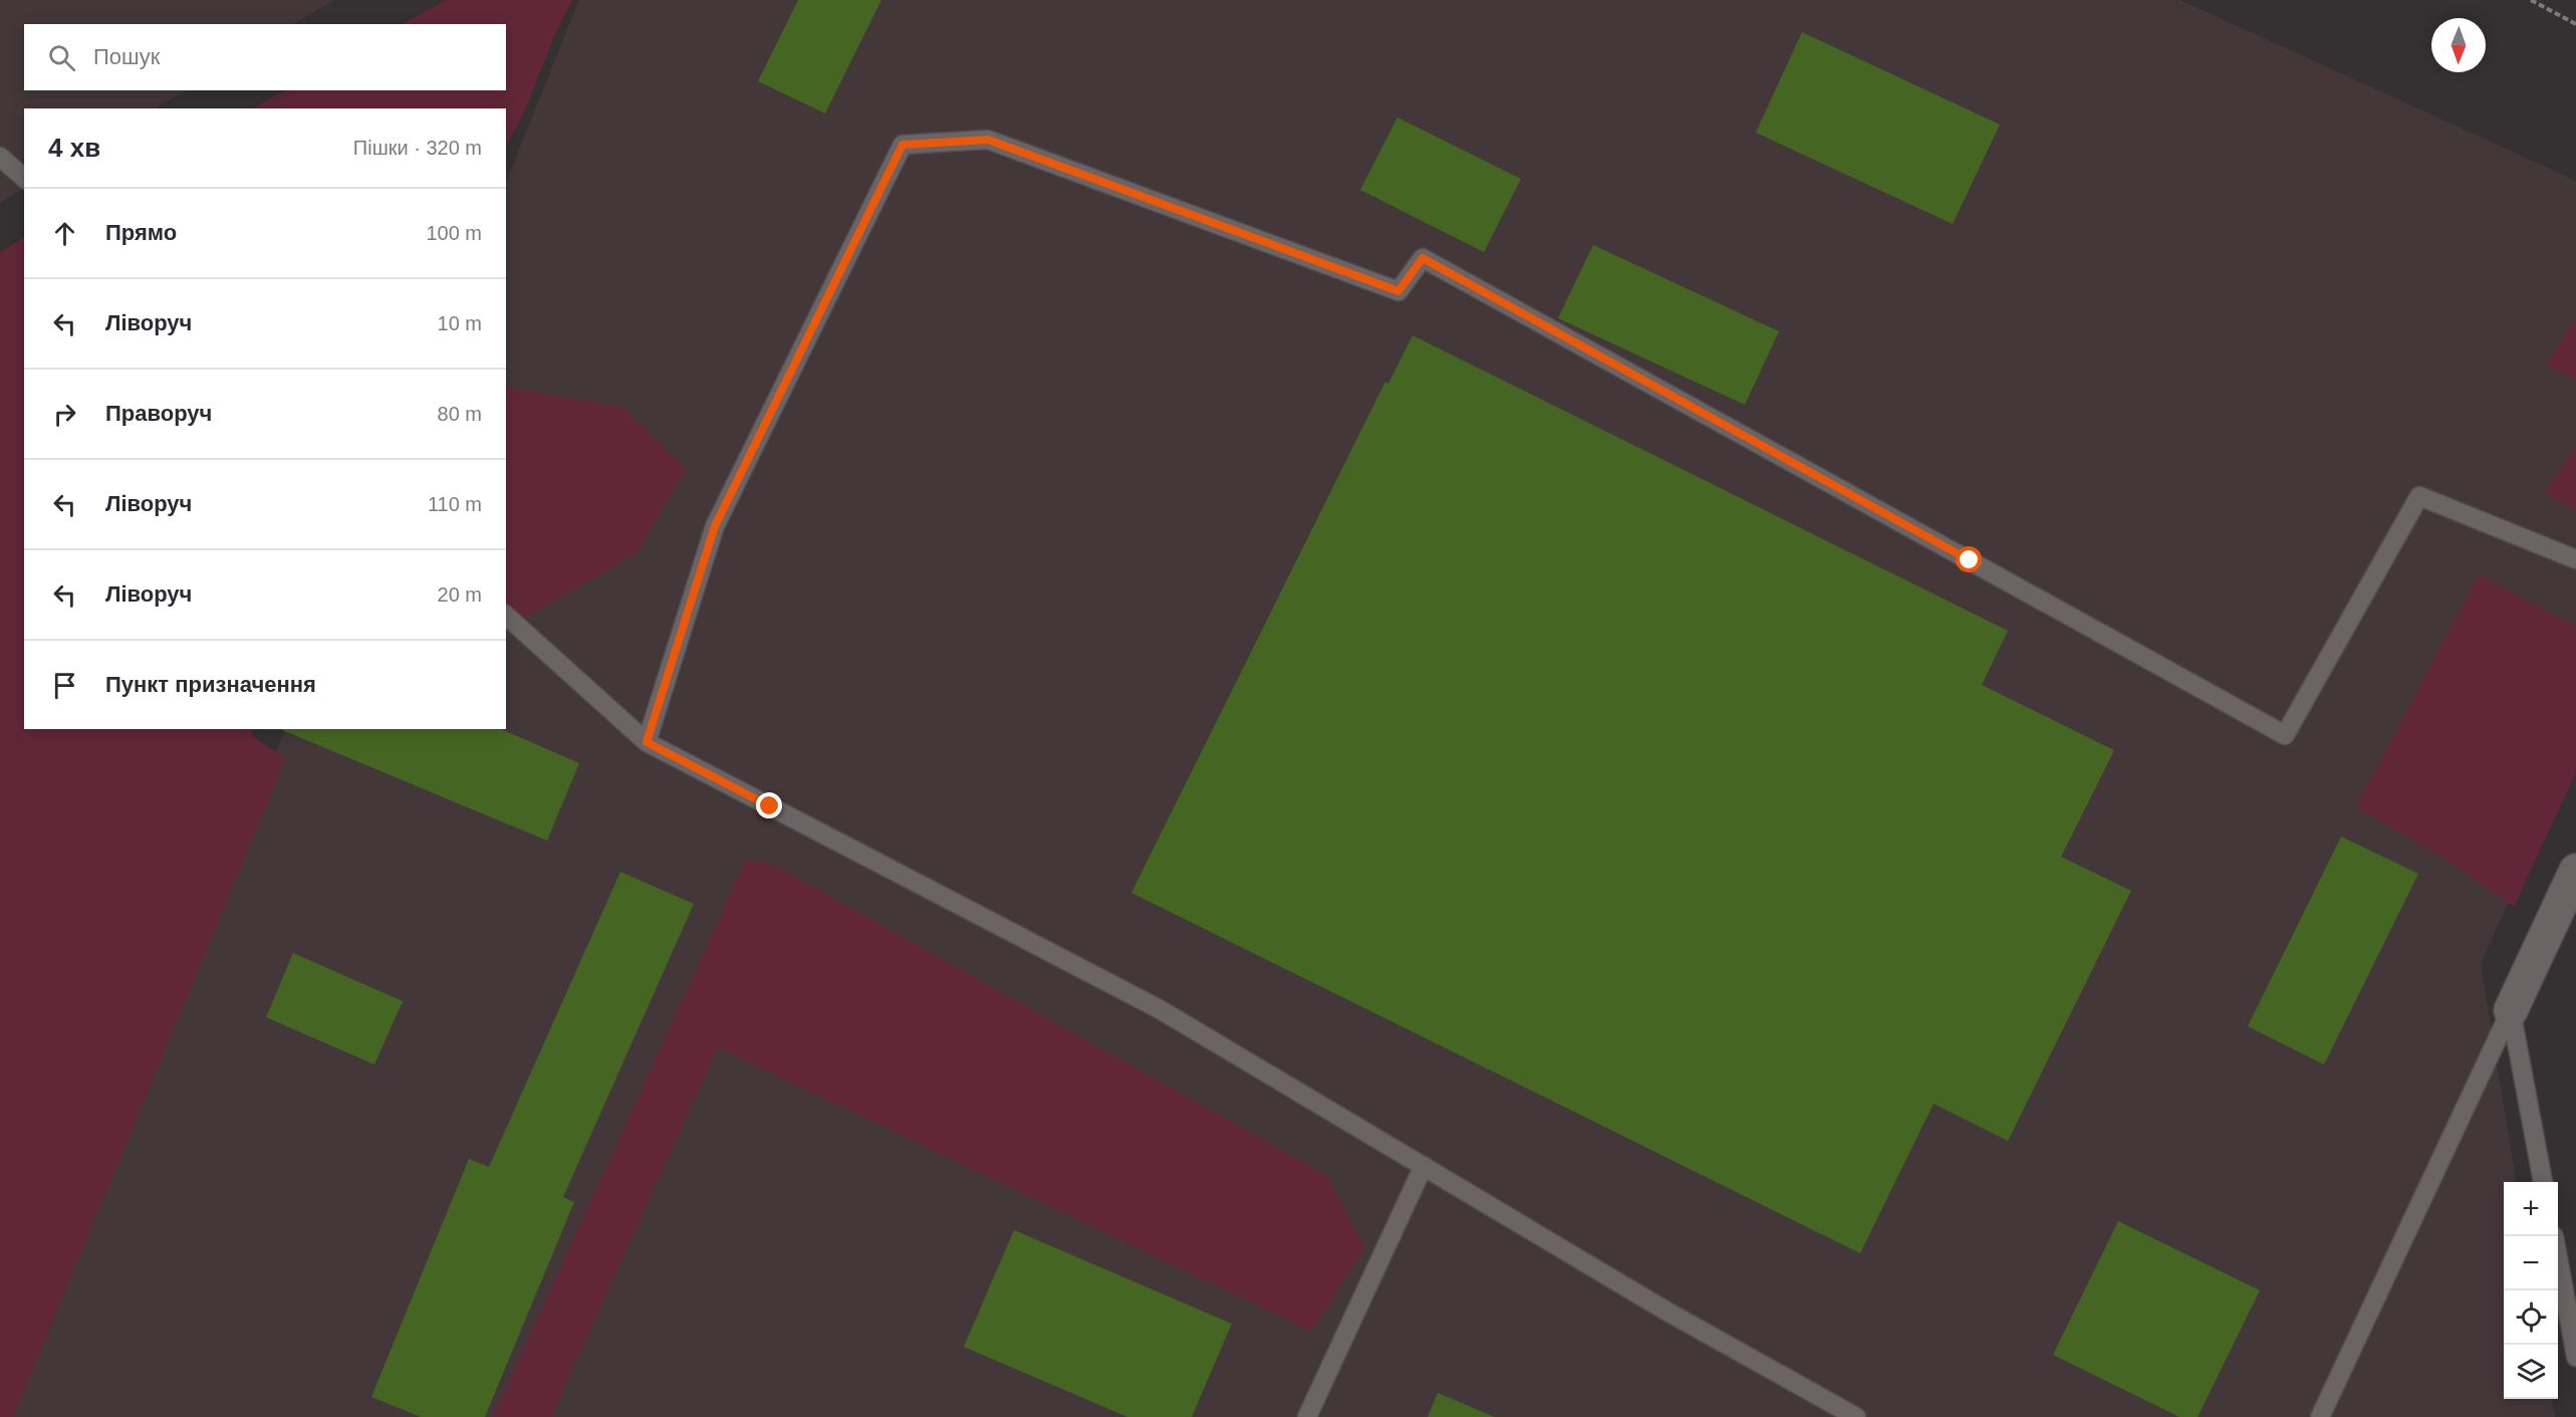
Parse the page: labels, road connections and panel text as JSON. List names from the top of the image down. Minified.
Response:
{"north":"bottom","page":{"search":"Пошук","heading":["4 хв","Пішки · 320 m"],"list":[["Прямо","100 m"],["Ліворуч","10 m"],["Праворуч","80 m"],["Ліворуч","110 m"],["Ліворуч","20 m"],"Пункт призначення"],"map_buttons":["+","−"]}}
